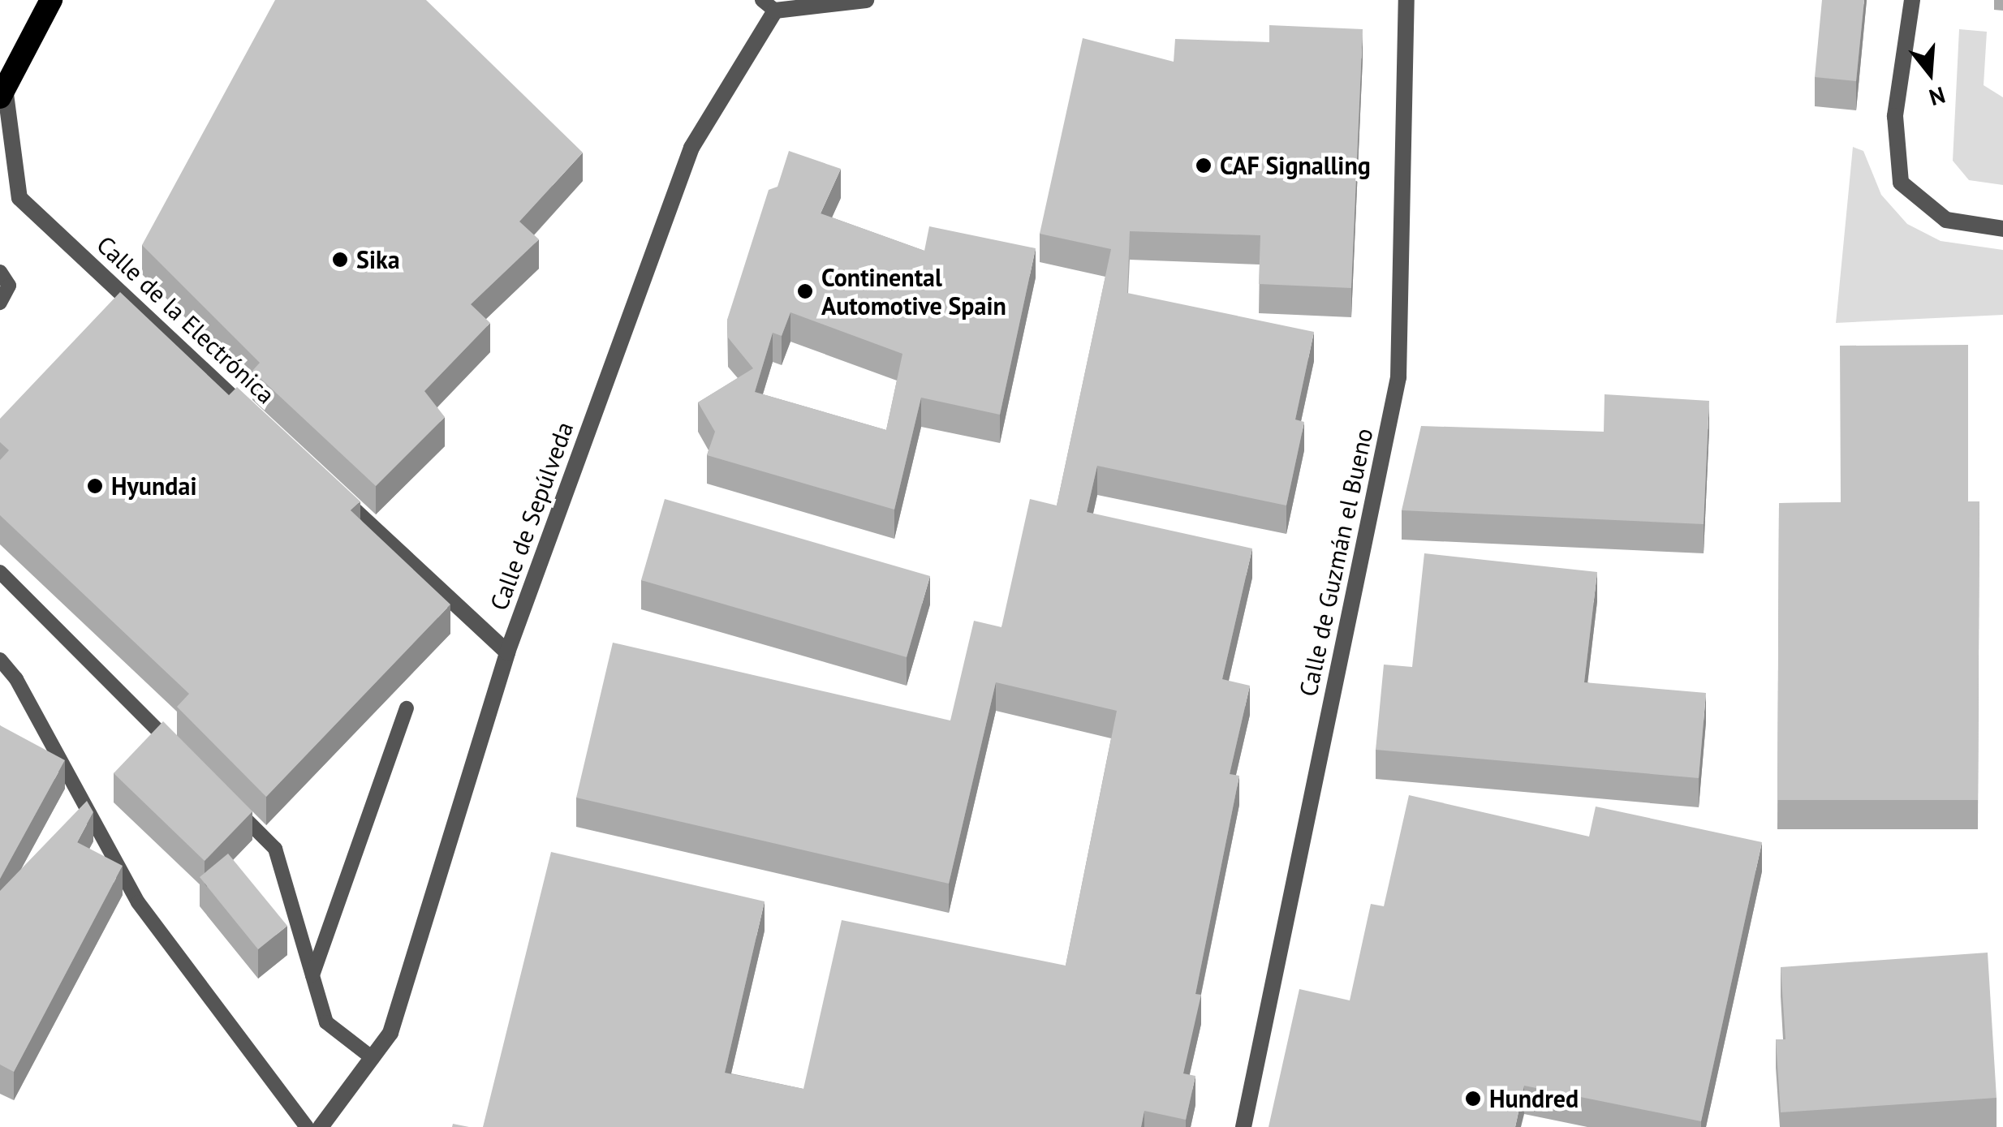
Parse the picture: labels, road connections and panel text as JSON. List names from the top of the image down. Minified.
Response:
{"streets":{"street":["Calle de la Electrónica","Calle de Sepúlveda","Calle de Guzmán el Bueno"]},"places":["CAF Signalling","Sika","Continental Automotive Spain","Hyundai","Hundred"],"north":"bottom"}
